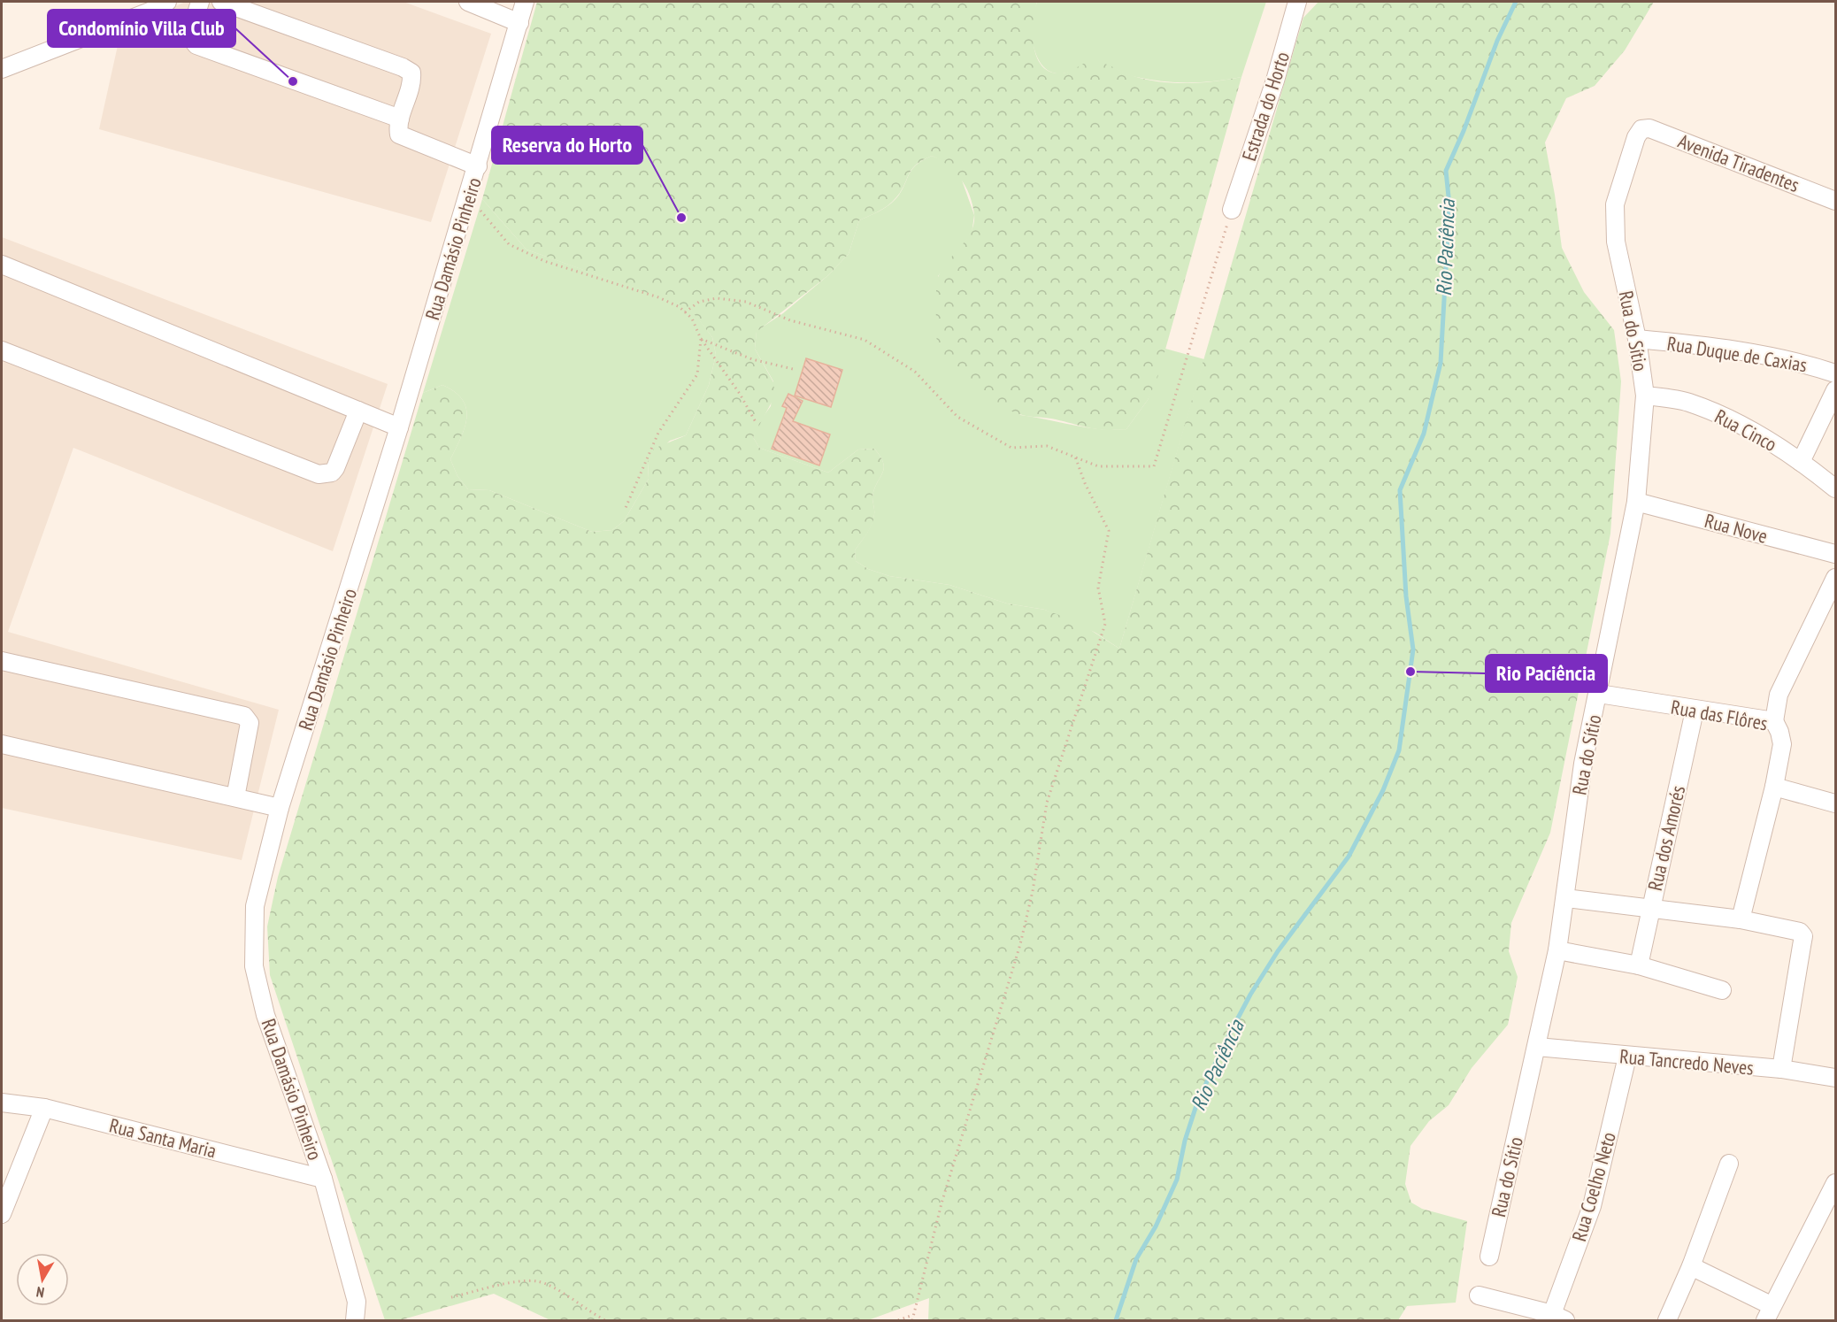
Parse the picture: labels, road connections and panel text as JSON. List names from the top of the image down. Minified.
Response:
{"streets":{"street":["Estrada do Horto","Avenida Tiradentes","Rua Damásio Pinheiro","Rua do Sítio","Rua Duque de Caxias","Rua Cinco","Rua Nove","Rua das Flôres","Rua dos Amorés","Rua Tancredo Neves","Rua Santa Maria","Rua Coelho Neto"]},"crossings":[["Avenida Tiradentes","Rua do Sítio"],["Rua Damásio Pinheiro","Rua Santa Maria"],["Rua do Sítio","Rua Duque de Caxias"],["Rua do Sítio","Rua Cinco"],["Rua do Sítio","Rua Nove"],["Rua do Sítio","Rua das Flôres"],["Rua do Sítio","Rua Tancredo Neves"],["Rua das Flôres","Rua dos Amorés"],["Rua Tancredo Neves","Rua Coelho Neto"]],"water":["Rio Paciência"],"places":["Condomínio Villa Club","Reserva do Horto","Rio Paciência"],"north":"bottom"}
